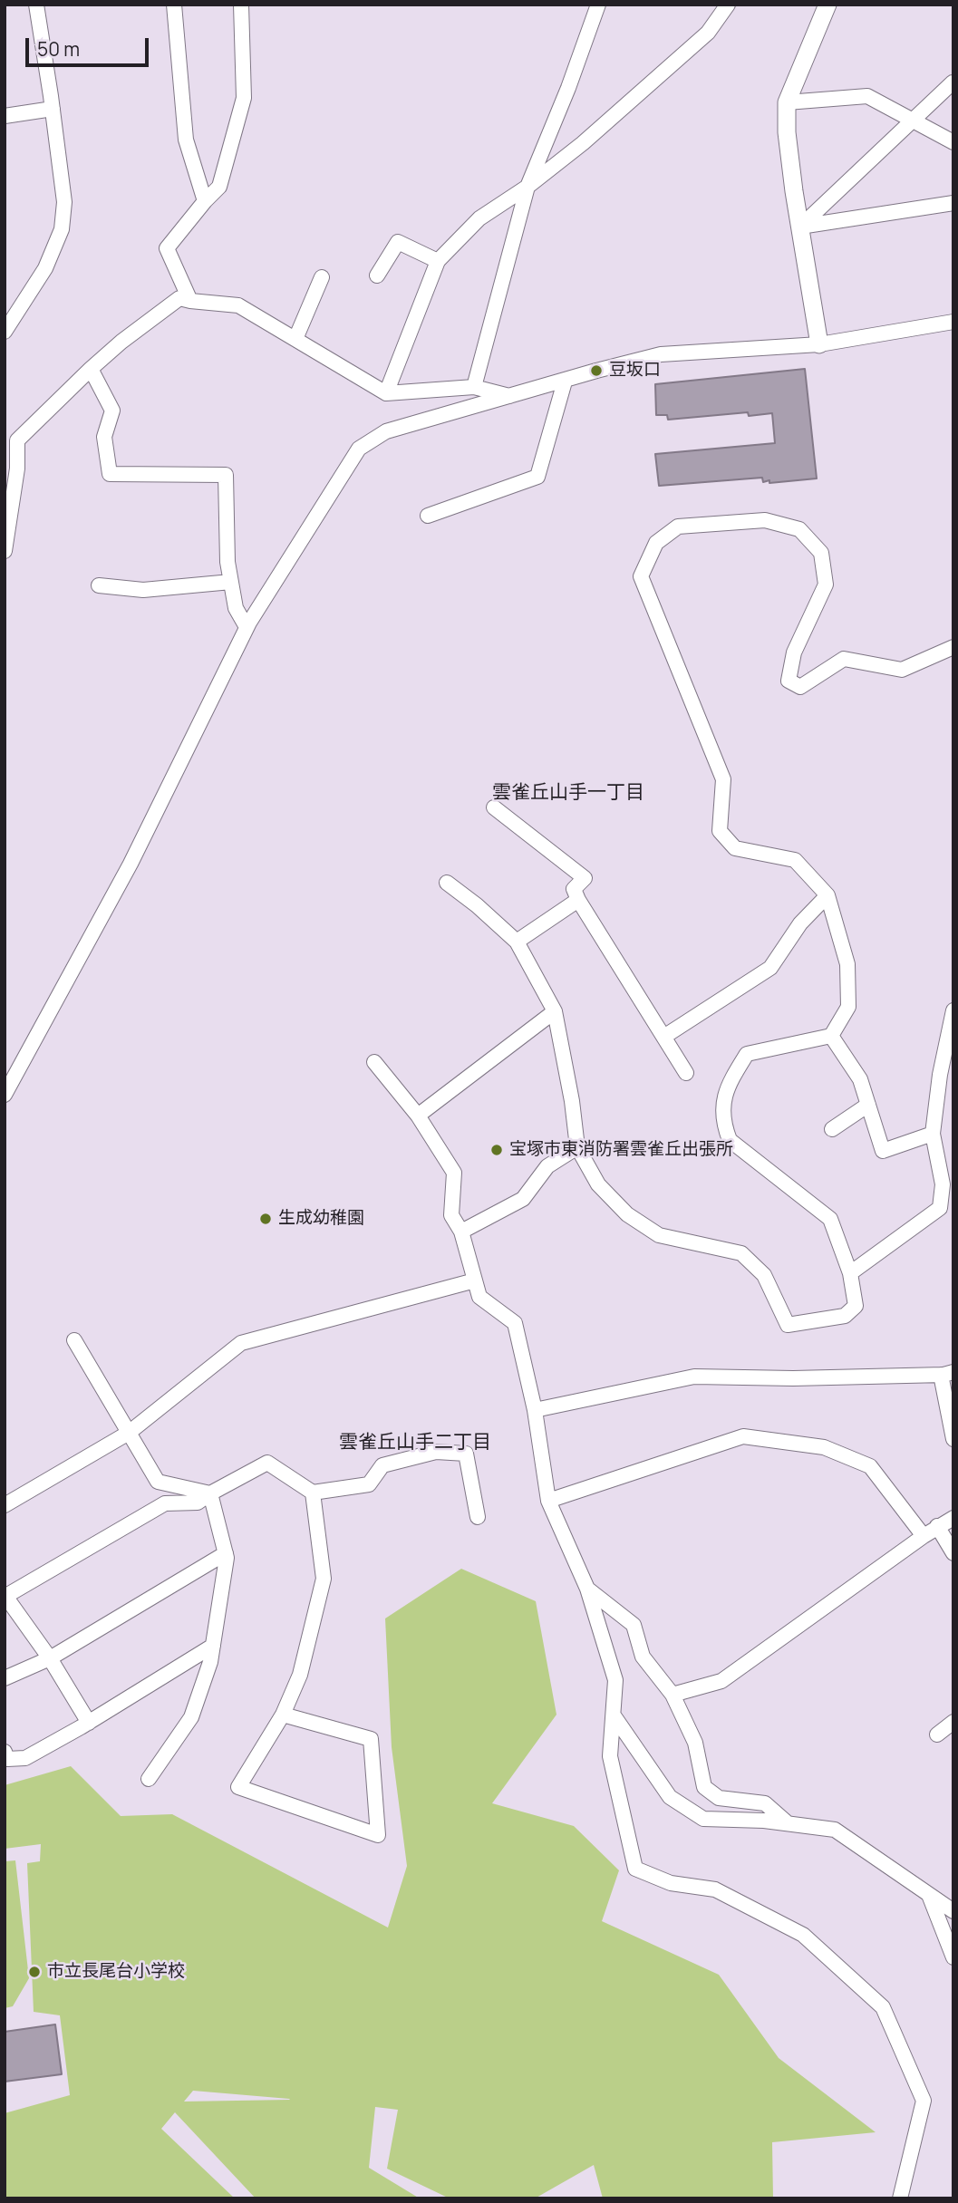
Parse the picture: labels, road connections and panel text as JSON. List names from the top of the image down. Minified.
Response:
{"districts":["雲雀丘山手一丁目","雲雀丘山手二丁目"],"places":["豆坂口","宝塚市東消防署雲雀丘出張所","生成幼稚園","市立長尾台小学校"],"scale_bar":"50 m"}
